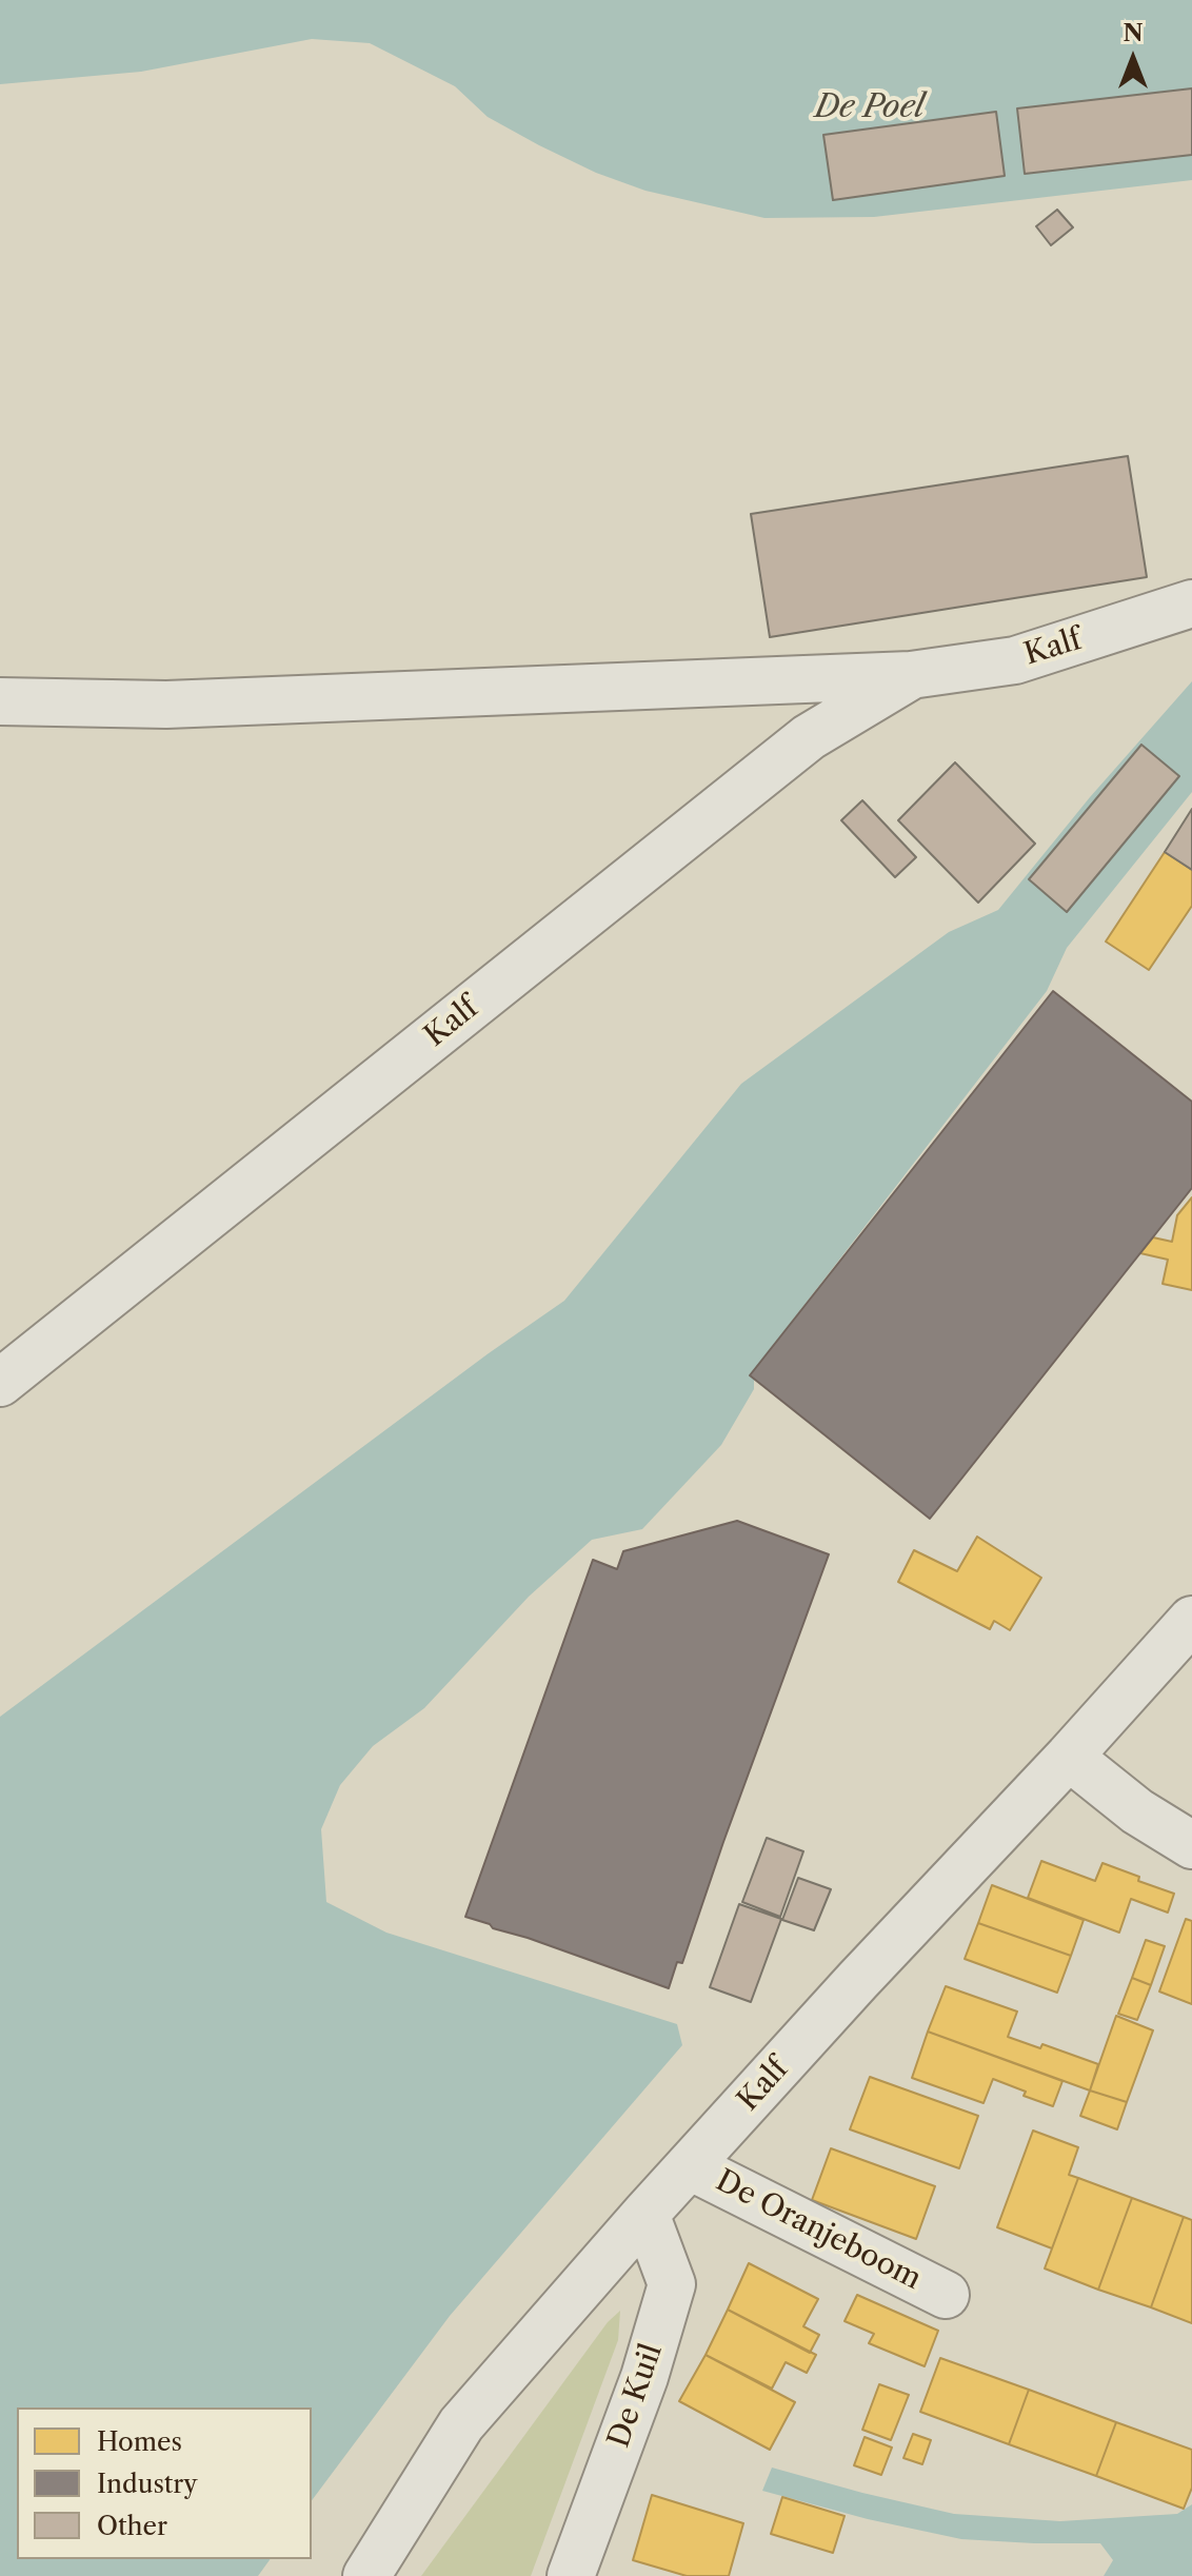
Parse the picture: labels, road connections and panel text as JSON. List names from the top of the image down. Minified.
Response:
{"streets":{"street":["Kalf","De Oranjeboom","De Kuil"]},"crossings":[["Kalf","De Oranjeboom"],["Kalf","De Kuil"]],"water":["De Poel"],"legend":["Homes","Industry","Other"],"north":"top"}
